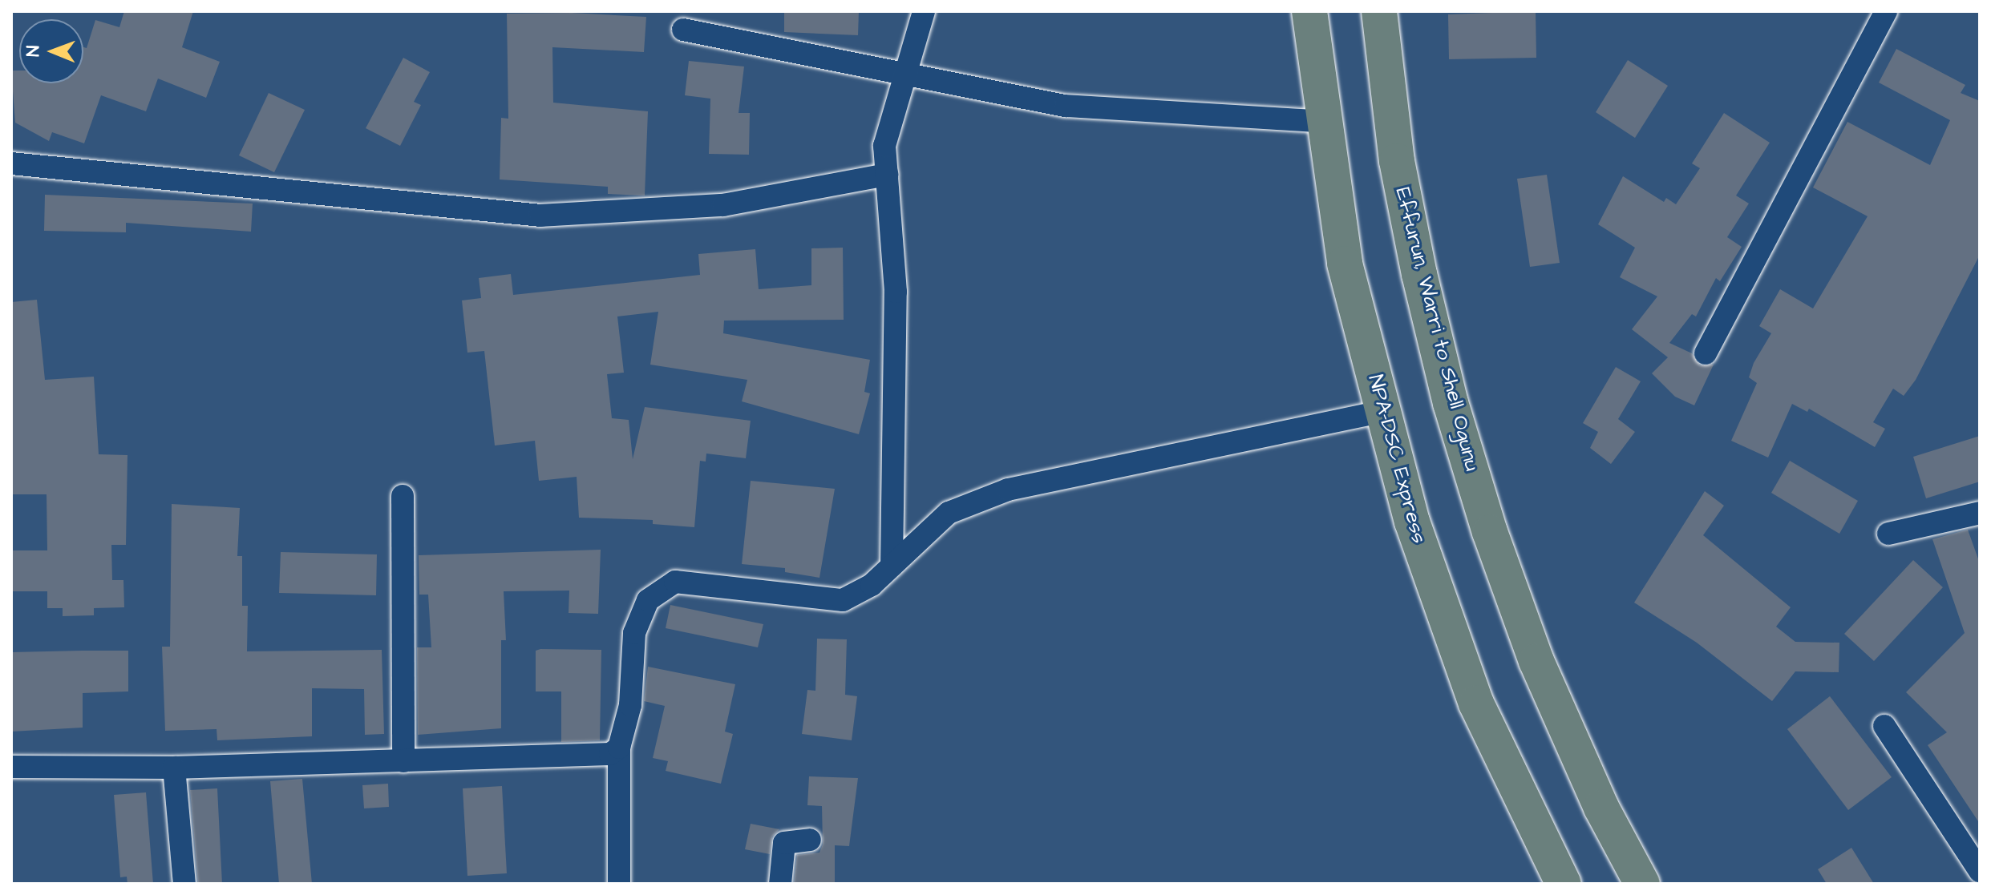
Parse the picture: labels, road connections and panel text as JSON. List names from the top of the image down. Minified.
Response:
{"streets":{"main road":["Effurun, Warri to Shell Ogunu","NPA-DSC Express"]},"north":"left"}
